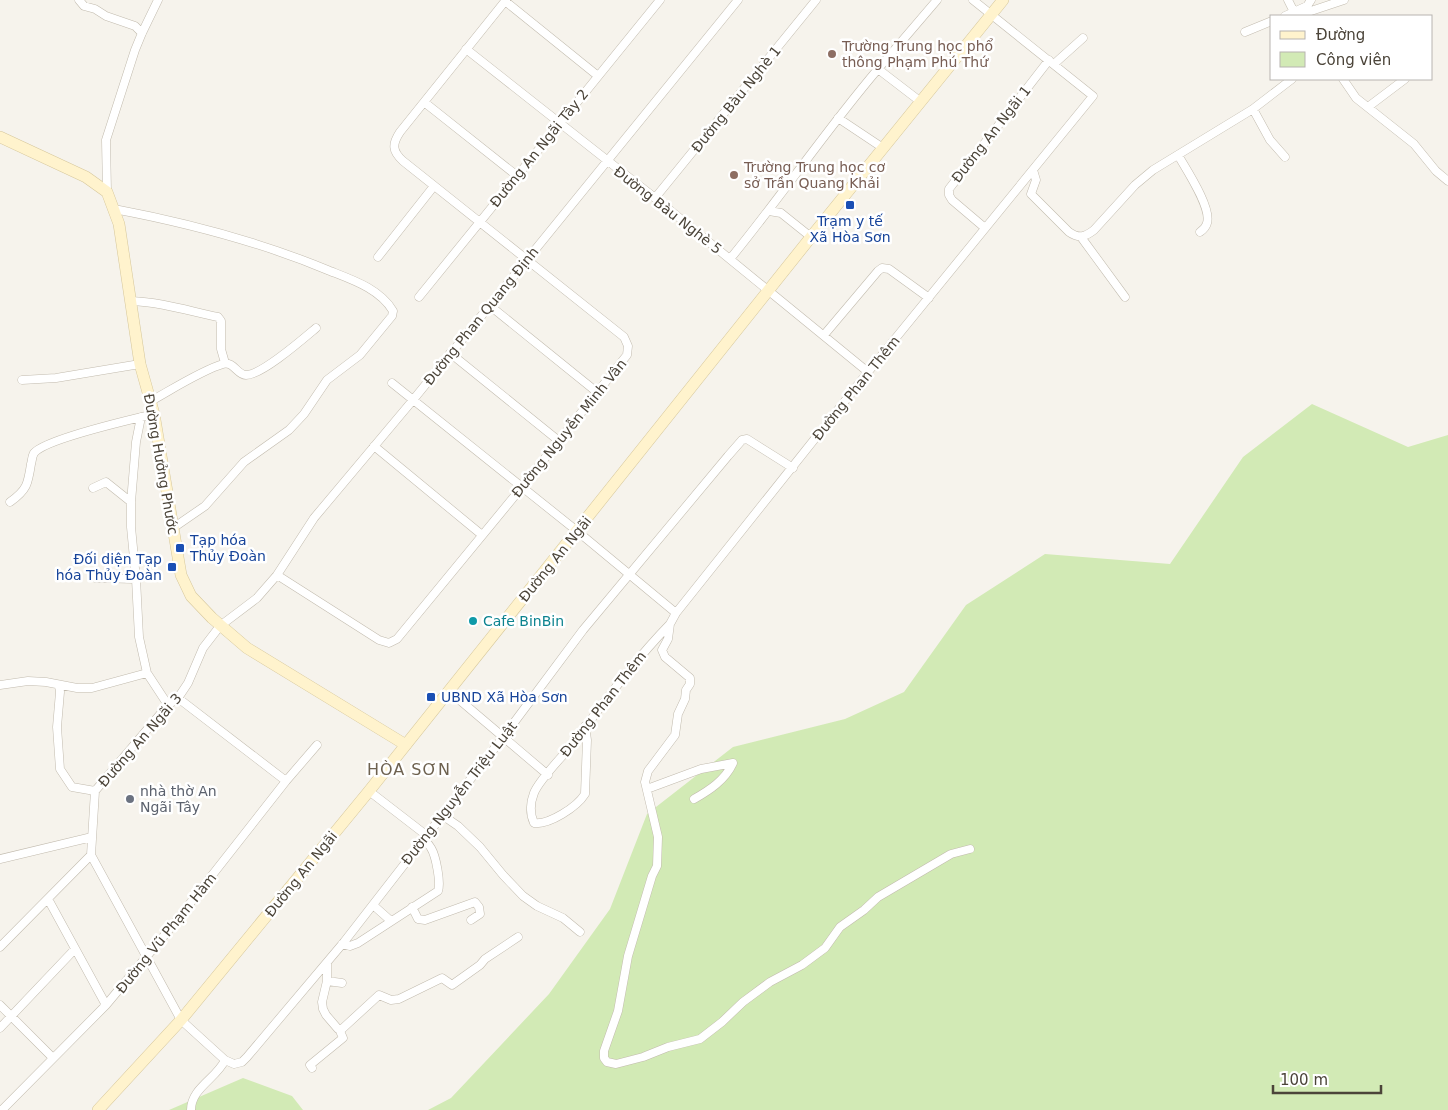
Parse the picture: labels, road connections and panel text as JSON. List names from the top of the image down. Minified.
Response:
{"streets":{"main road":["Đường Hưởng Phước","Đường An Ngãi"],"street":["Đường Bàu Nghè 1","Đường An Ngãi 1","Đường An Ngãi Tây 2","Đường Bàu Nghè 5","Đường Phan Quang Định","Đường Phan Thêm","Đường Nguyễn Minh Vân","Đường An Ngãi 3","Đường Nguyễn Triệu Luật","Đường Vũ Phạm Hàm"]},"crossings":[["Đường Bàu Nghè 1","Đường Bàu Nghè 5"],["Đường An Ngãi 1","Đường Phan Thêm"],["Đường An Ngãi Tây 2","Đường Bàu Nghè 5"],["Đường An Ngãi Tây 2","Đường Nguyễn Minh Vân"],["Đường Bàu Nghè 5","Đường Phan Quang Định"],["Đường Bàu Nghè 5","Đường Phan Thêm"],["Đường Bàu Nghè 5","Đường An Ngãi"],["Đường Phan Quang Định","Đường Nguyễn Minh Vân"],["Đường Phan Quang Định","Đường Hưởng Phước"],["Đường Phan Quang Định","Đường An Ngãi 3"],["Đường Phan Thêm","Đường An Ngãi"],["Đường Phan Thêm","Đường Nguyễn Triệu Luật"],["Đường Hưởng Phước","Đường An Ngãi"],["Đường Hưởng Phước","Đường An Ngãi 3"]],"districts":["HÒA SƠN"],"places":{"other":["Trường Trung học phổ thông Phạm Phú Thứ","Trường Trung học cơ sở Trần Quang Khải","Cafe BinBin","nhà thờ An Ngãi Tây"],"transit":["Trạm y tế Xã Hòa Sơn","Tạp hóa Thủy Đoàn","Đối diện Tạp hóa Thủy Đoàn","UBND Xã Hòa Sơn"]},"legend":["Đường","Công viên"],"scale_bar":"100 m"}
